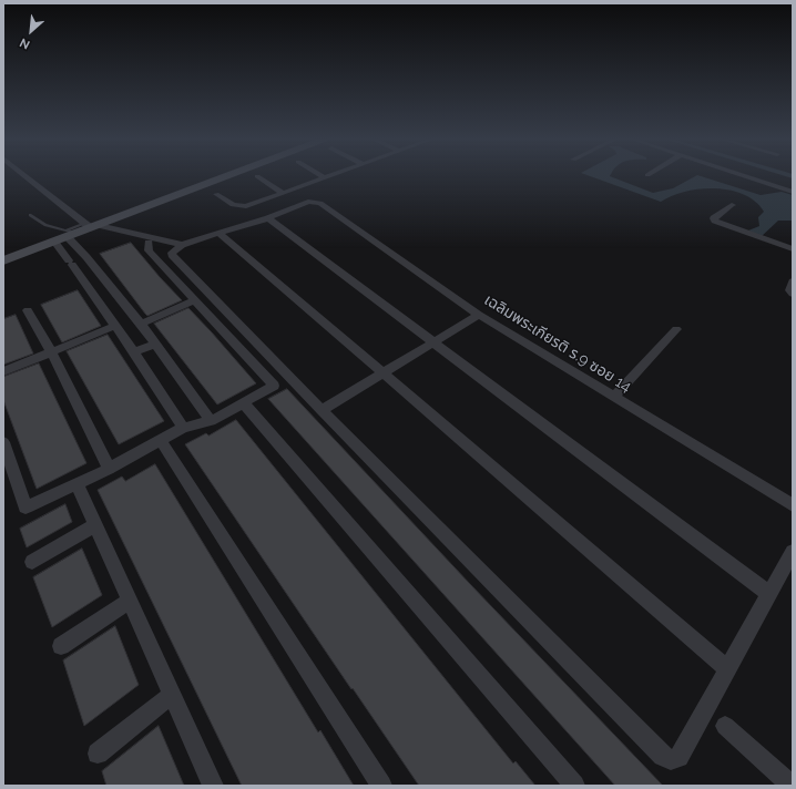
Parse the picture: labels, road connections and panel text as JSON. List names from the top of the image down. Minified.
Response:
{"streets":{"street":["เฉลิมพระเกียรติ ร.9 ซอย 14"]},"north":"bottom left"}
